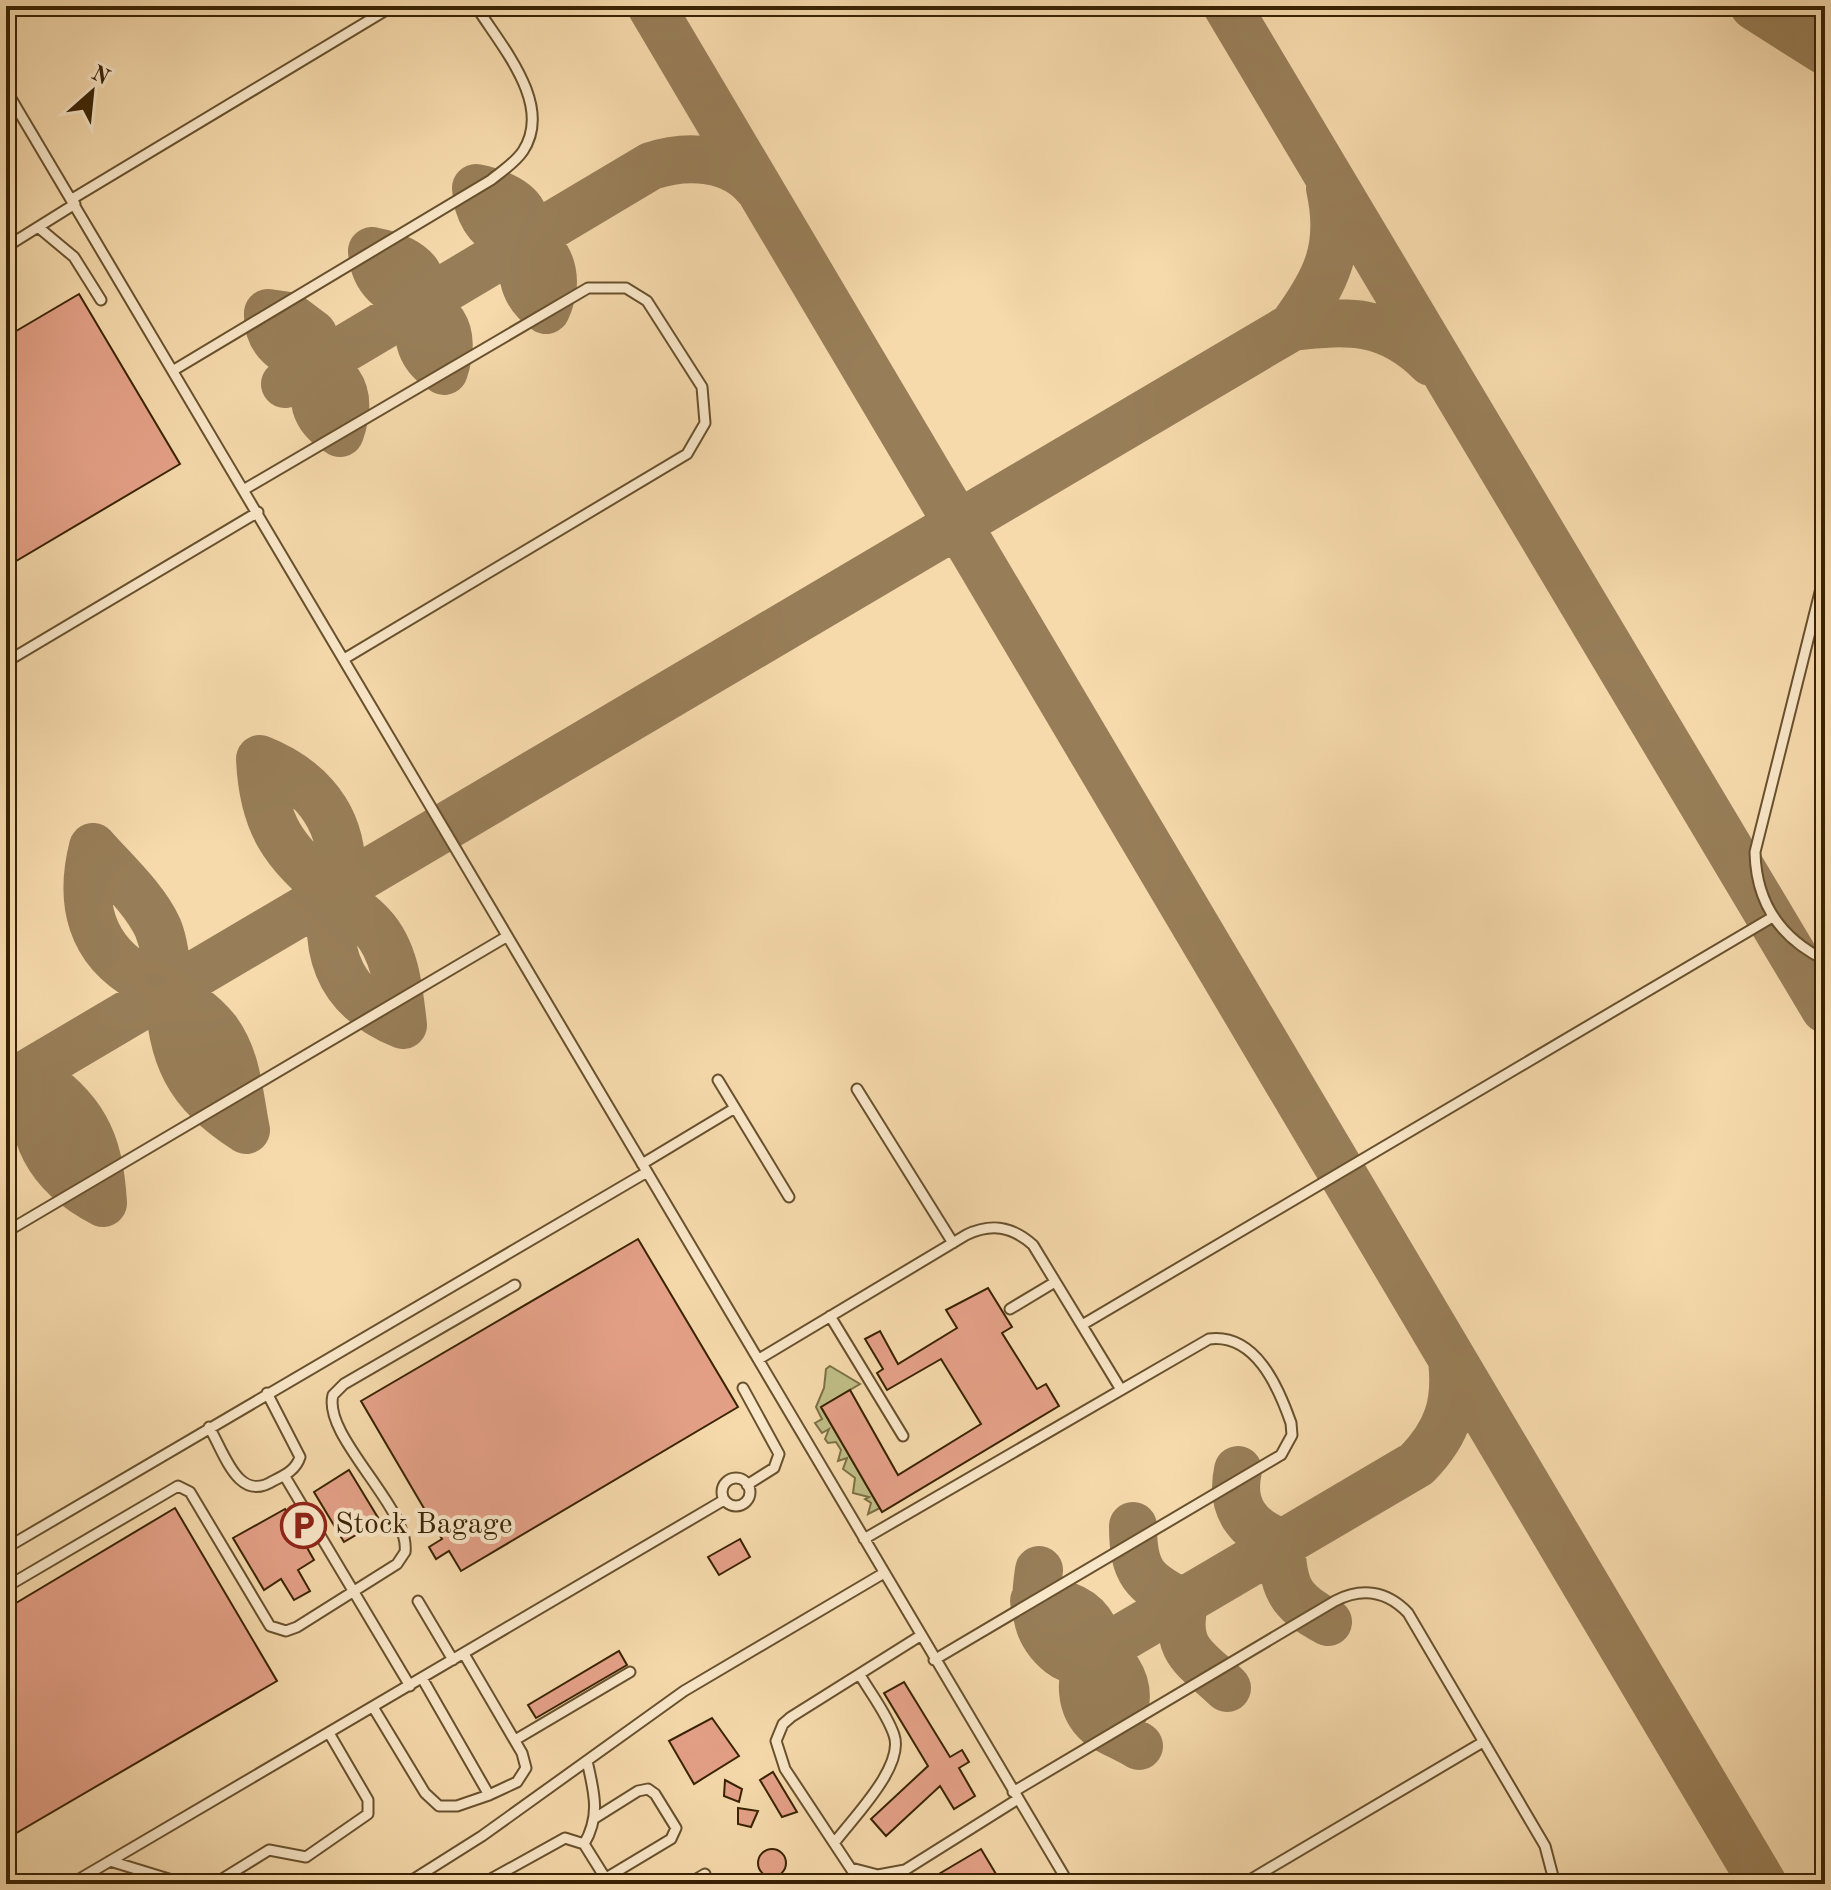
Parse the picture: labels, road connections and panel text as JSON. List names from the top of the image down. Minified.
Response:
{"places":{"parking":["Stock Bagage"]},"north":"top right"}
